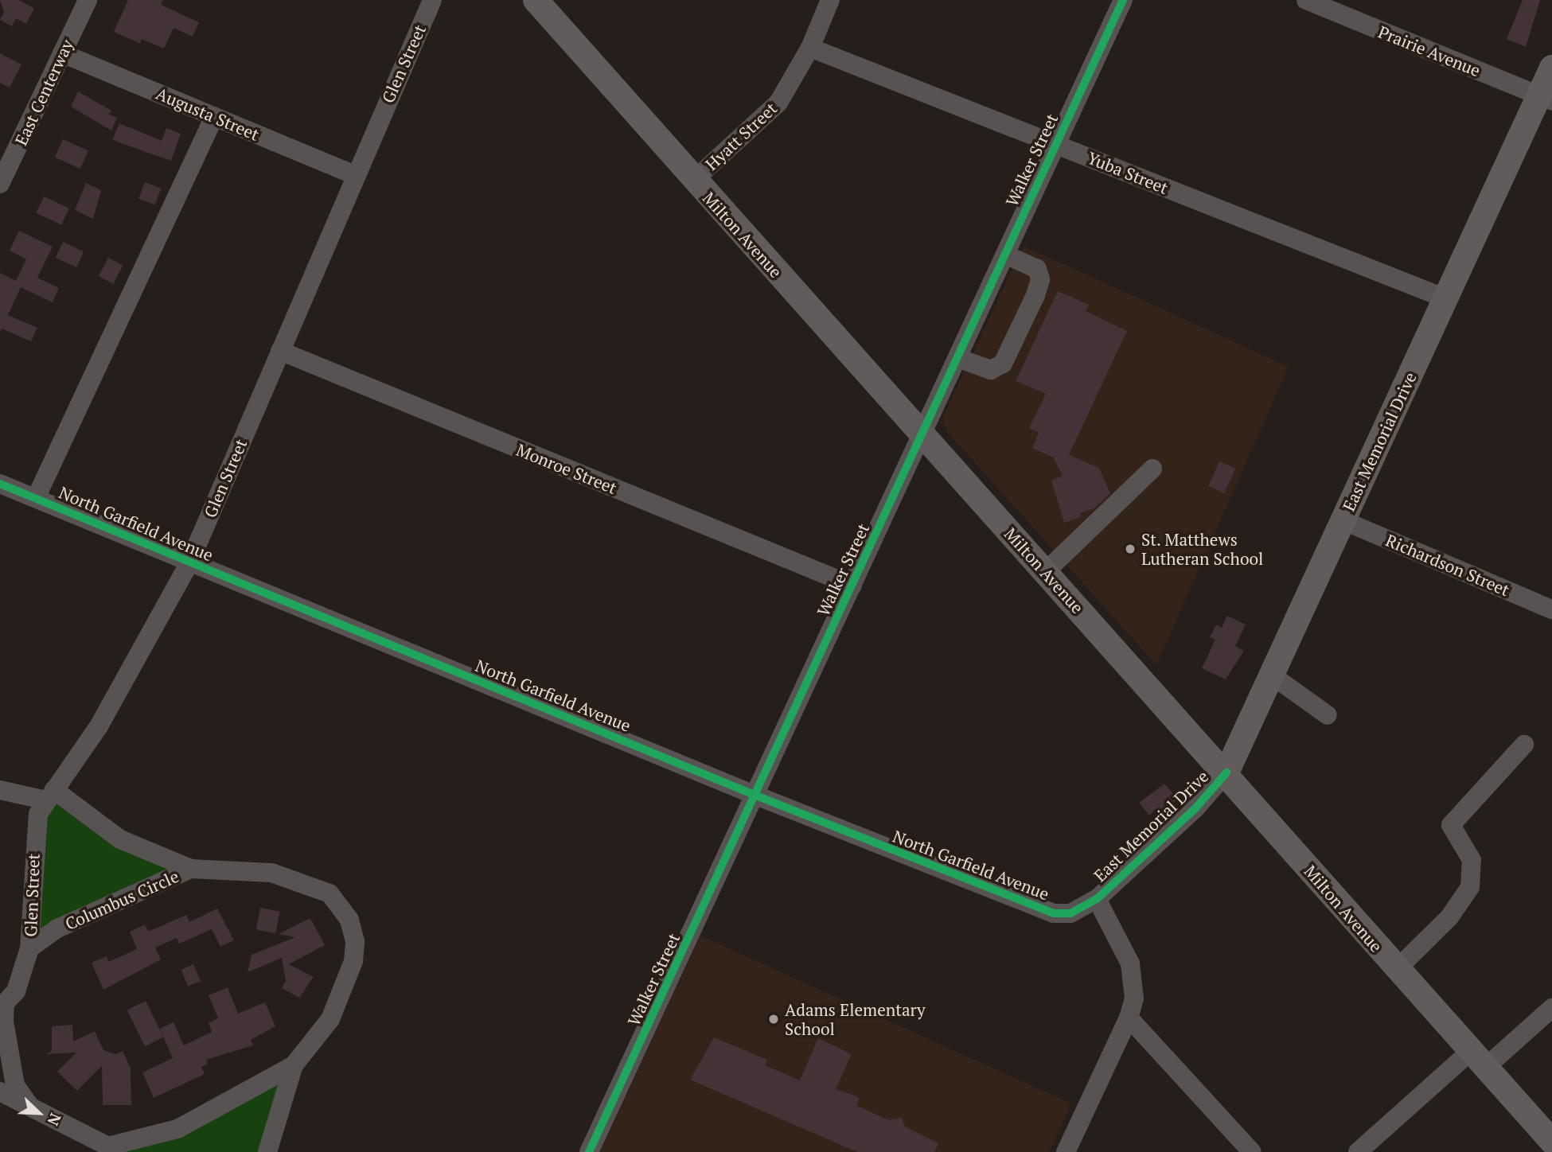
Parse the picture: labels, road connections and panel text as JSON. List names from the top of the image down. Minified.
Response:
{"streets":{"main road":["Milton Avenue","East Memorial Drive"],"street":["Prairie Avenue","Glen Street","East Centerway","Augusta Street","Hyatt Street","Walker Street","Yuba Street","Monroe Street","North Garfield Avenue","Richardson Street","Columbus Circle"]},"crossings":[["Prairie Avenue","East Memorial Drive"],["Glen Street","Augusta Street"],["Glen Street","Monroe Street"],["Glen Street","North Garfield Avenue"],["Glen Street","Columbus Circle"],["East Centerway","Augusta Street"],["Hyatt Street","Yuba Street"],["Hyatt Street","Milton Avenue"],["Walker Street","Yuba Street"],["Walker Street","Milton Avenue"],["Walker Street","Monroe Street"],["Walker Street","North Garfield Avenue"],["Yuba Street","East Memorial Drive"],["Milton Avenue","East Memorial Drive"],["East Memorial Drive","North Garfield Avenue"],["East Memorial Drive","Richardson Street"]],"places":["St. Matthews Lutheran School","Adams Elementary School"],"north":"bottom right"}
